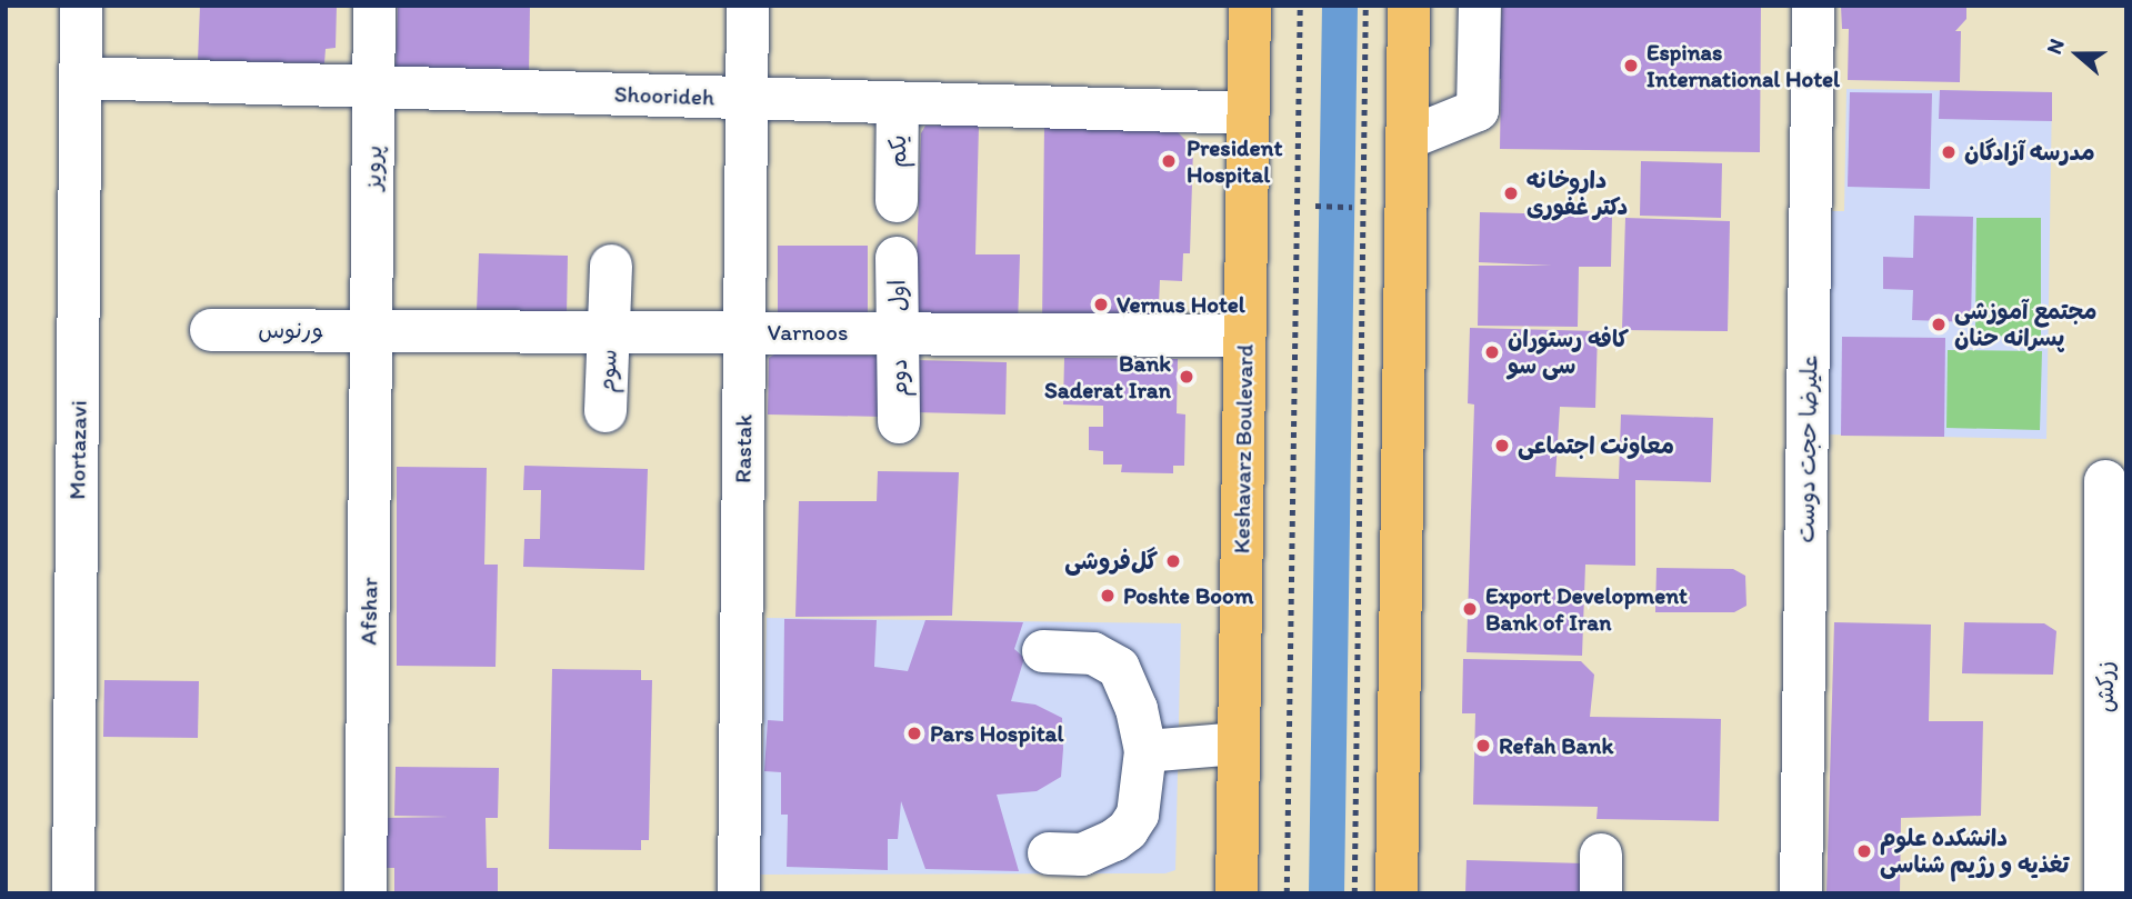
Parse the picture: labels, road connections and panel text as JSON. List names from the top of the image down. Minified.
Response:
{"streets":{"main road":["Keshavarz Boulevard"],"street":["Shoorideh","یکم","پرویز","اول","ورنوس","Varnoos","سوم","دوم","Rastak","علیرضا حجت دوست","Mortazavi","Afshar","زرکش"]},"crossings":[["Shoorideh","یکم"],["Shoorideh","پرویز"],["Shoorideh","Rastak"],["Shoorideh","Keshavarz Boulevard"],["Shoorideh","Mortazavi"],["پرویز","ورنوس"],["پرویز","Varnoos"],["پرویز","Afshar"],["اول","Varnoos"],["اول","دوم"],["ورنوس","Varnoos"],["ورنوس","Afshar"],["Varnoos","سوم"],["Varnoos","دوم"],["Varnoos","Rastak"],["Varnoos","Keshavarz Boulevard"],["Varnoos","Afshar"]],"places":["Espinas International Hotel","مدرسه آزادگان","President Hospital","داروخانه دکتر غفوری","Vernus Hotel","مجتمع آموزشی پسرانه حنان","کافه رستوران سی سو","Bank Saderat Iran","معاونت اجتماعی","گل‌فروشی","Poshte Boom","Export Development Bank of Iran","Pars Hospital","Refah Bank","دانشکده علوم تغذیه و رژیم شناسی"],"north":"left"}
